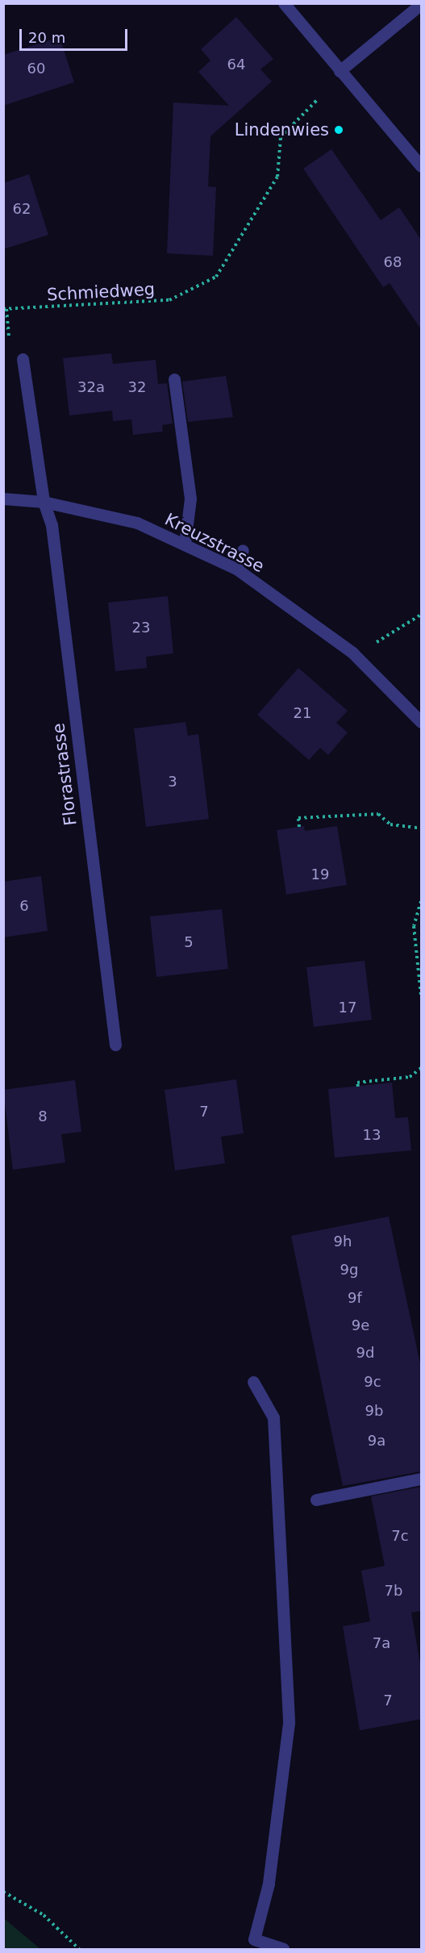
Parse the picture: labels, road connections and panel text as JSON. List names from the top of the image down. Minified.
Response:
{"streets":{"street":["Kreuzstrasse","Florastrasse"],"path":["Schmiedweg"]},"crossings":[["Kreuzstrasse","Florastrasse"]],"places":["Lindenwies"],"house_numbers":["64","60","62","68","32a","32","23","21","3","19","6","5","17","7","8","13","9h","9g","9f","9e","9d","9c","9b","9a","7c","7b","7a","7"],"scale_bar":"20 m"}
